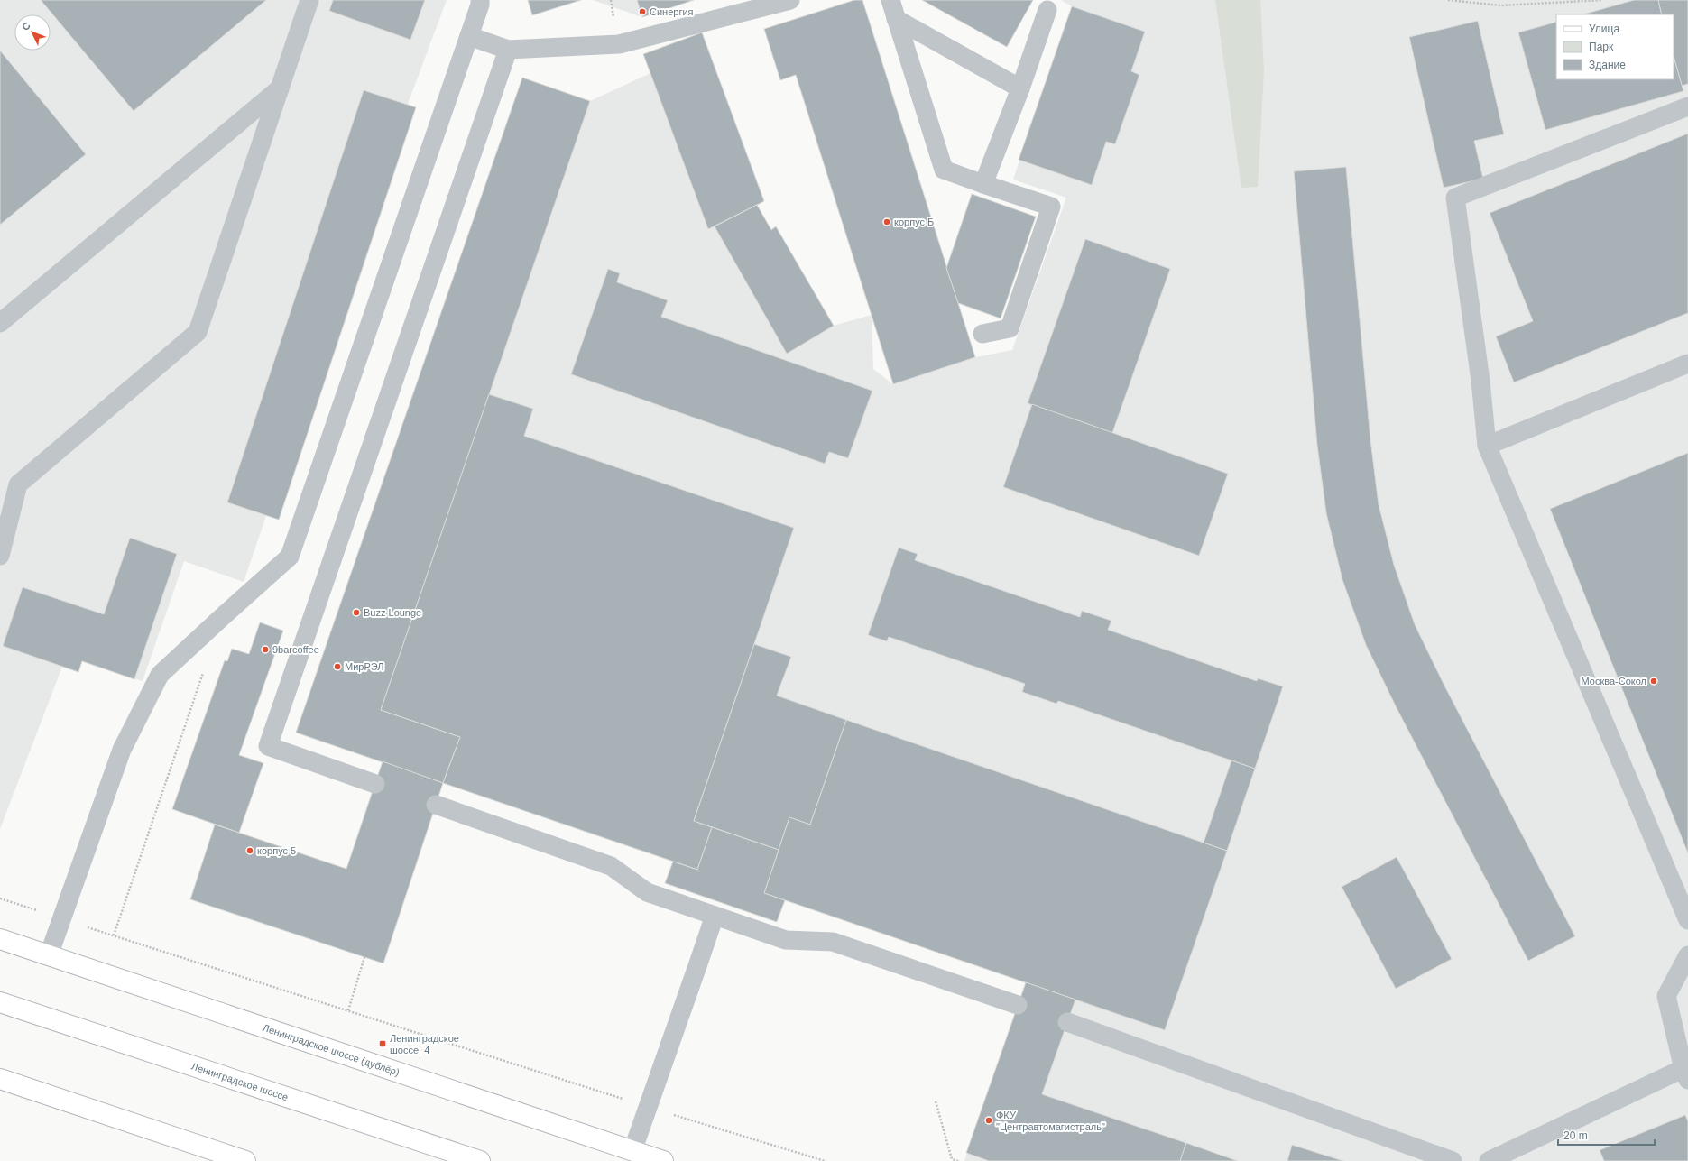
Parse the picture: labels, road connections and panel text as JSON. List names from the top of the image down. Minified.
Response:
{"streets":{"main road":["Ленинградское шоссе (дублёр)","Ленинградское шоссе"]},"places":{"other":["Синергия","корпус Б","Buzz Lounge","9barcoffee","МирРЭЛ","Москва-Сокол","корпус 5","ФКУ \"Центравтомагистраль\""],"transit":["Ленинградское шоссе, 4"]},"legend":["Улица","Парк","Здание"],"scale_bar":"20 m","north":"top left"}
